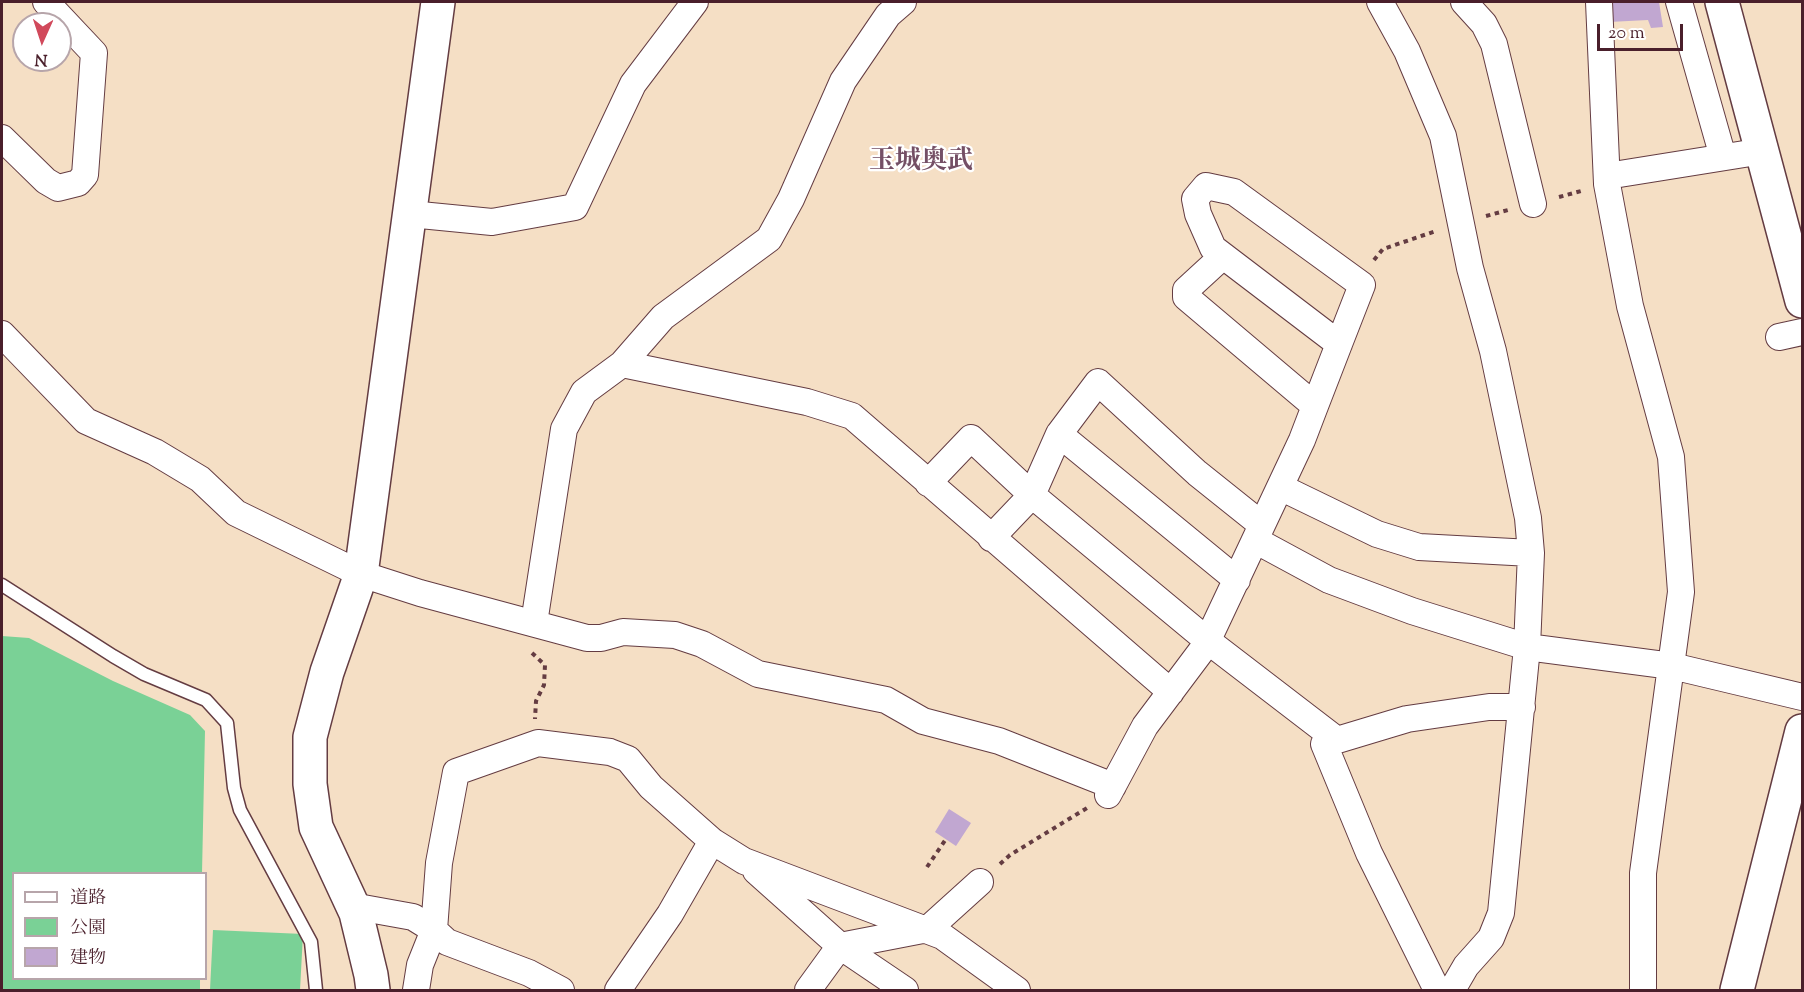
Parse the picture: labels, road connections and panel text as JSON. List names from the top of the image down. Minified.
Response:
{"districts":["玉城奥武"],"legend":["道路","公園","建物"],"scale_bar":"20 m","north":"bottom"}
